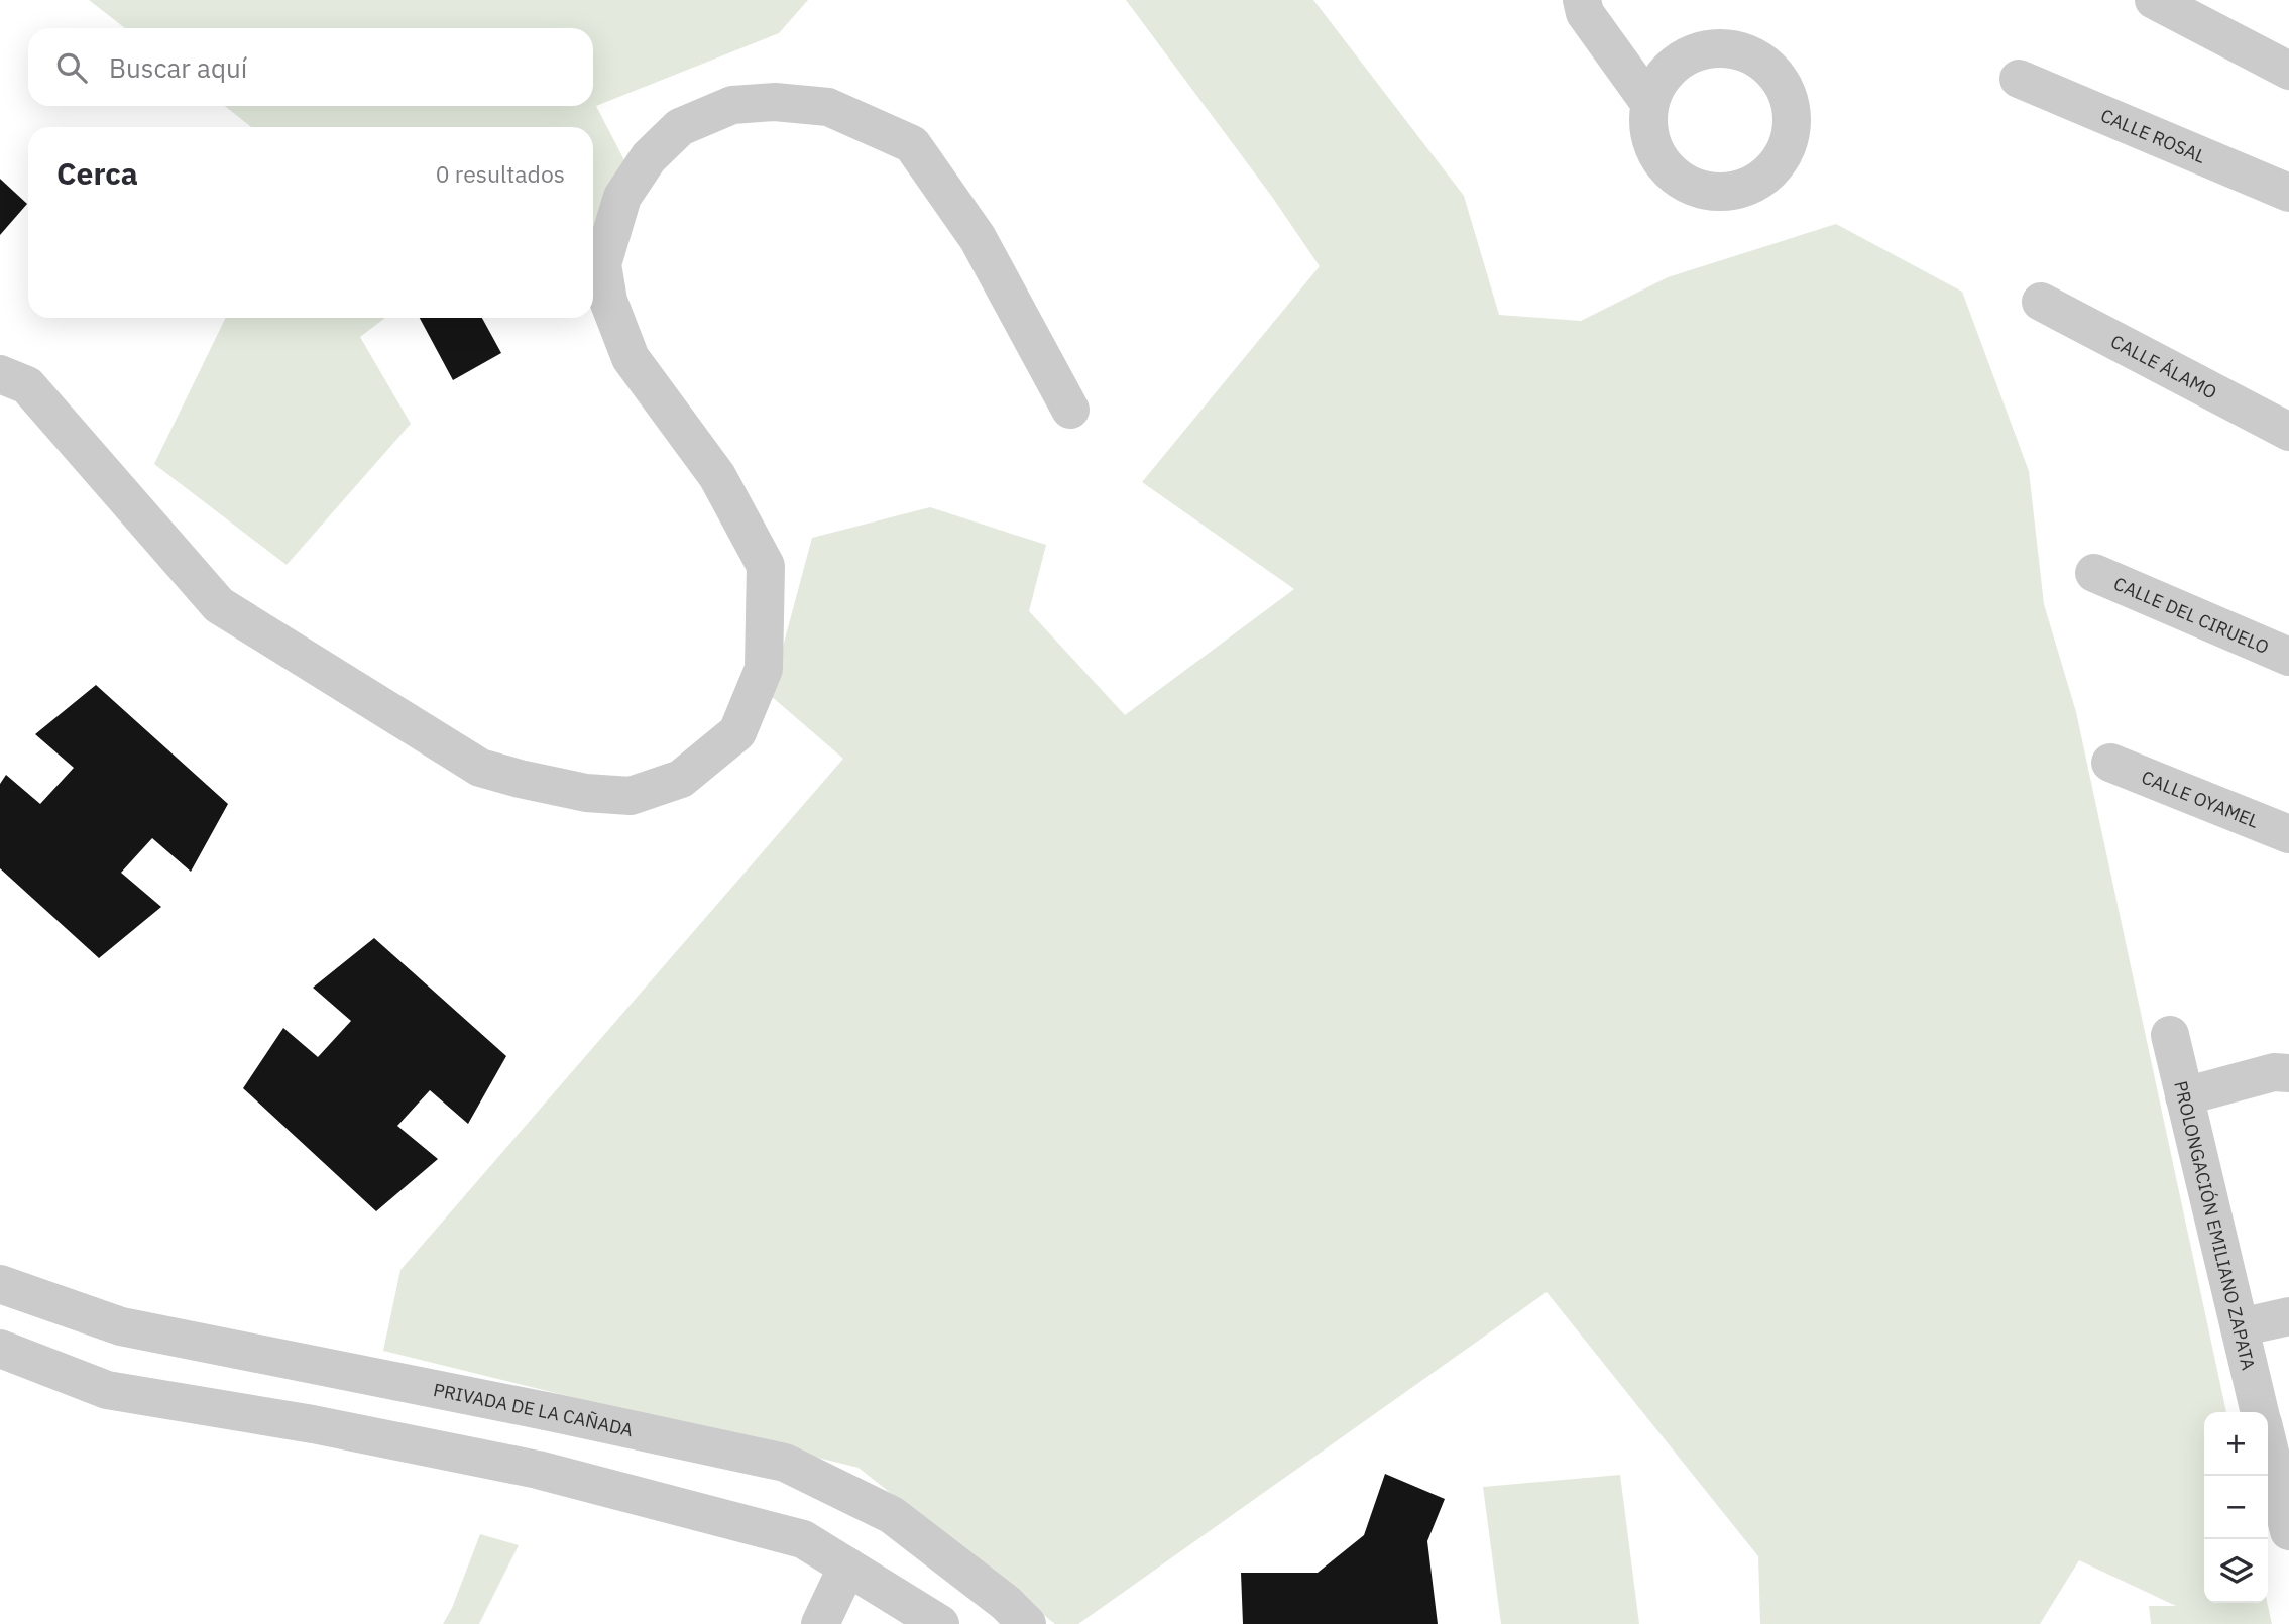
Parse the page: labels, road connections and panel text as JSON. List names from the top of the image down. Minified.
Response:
{"streets":{"street":["CALLE ROSAL","CALLE ÁLAMO","CALLE DEL CIRUELO","CALLE OYAMEL","PROLONGACIÓN EMILIANO ZAPATA","PRIVADA DE LA CAÑADA"]},"page":{"search":"Buscar aquí","heading":["Cerca","0 resultados"],"map_buttons":["+","−"]}}
